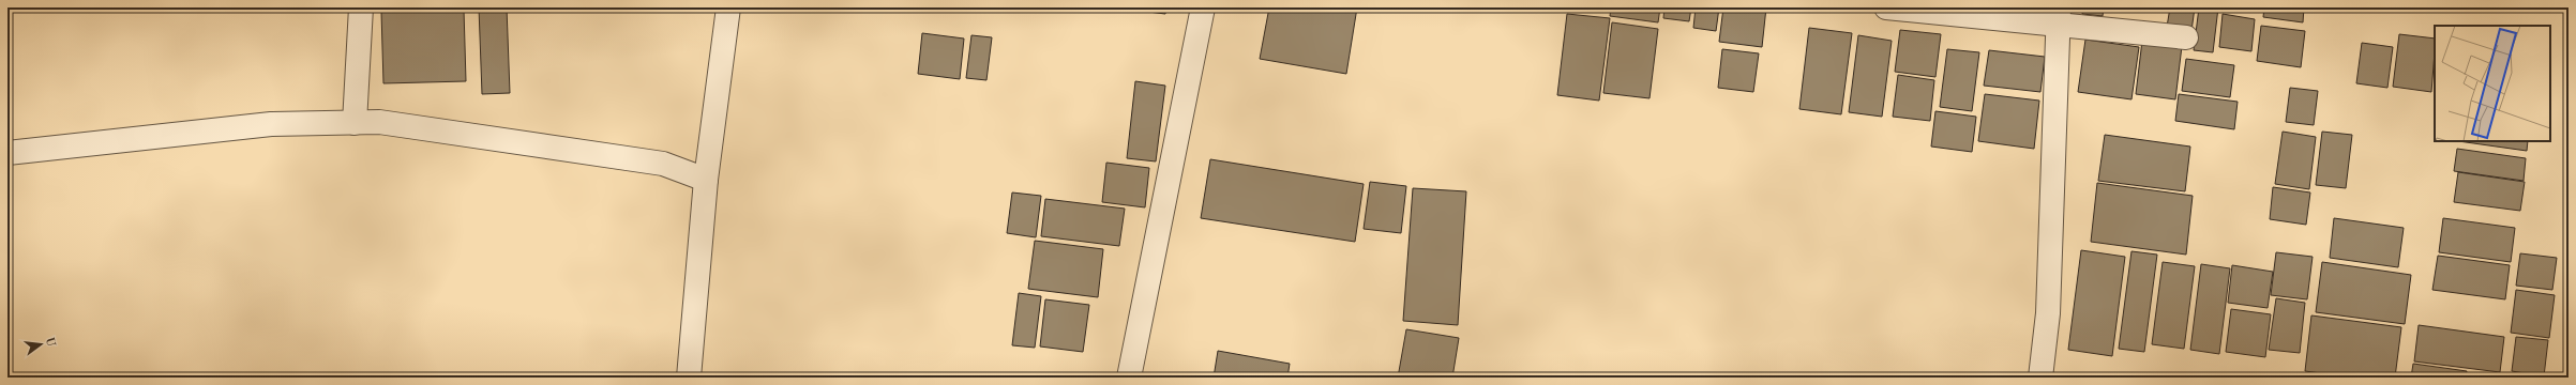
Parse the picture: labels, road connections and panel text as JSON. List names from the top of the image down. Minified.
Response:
{"north":"right"}
